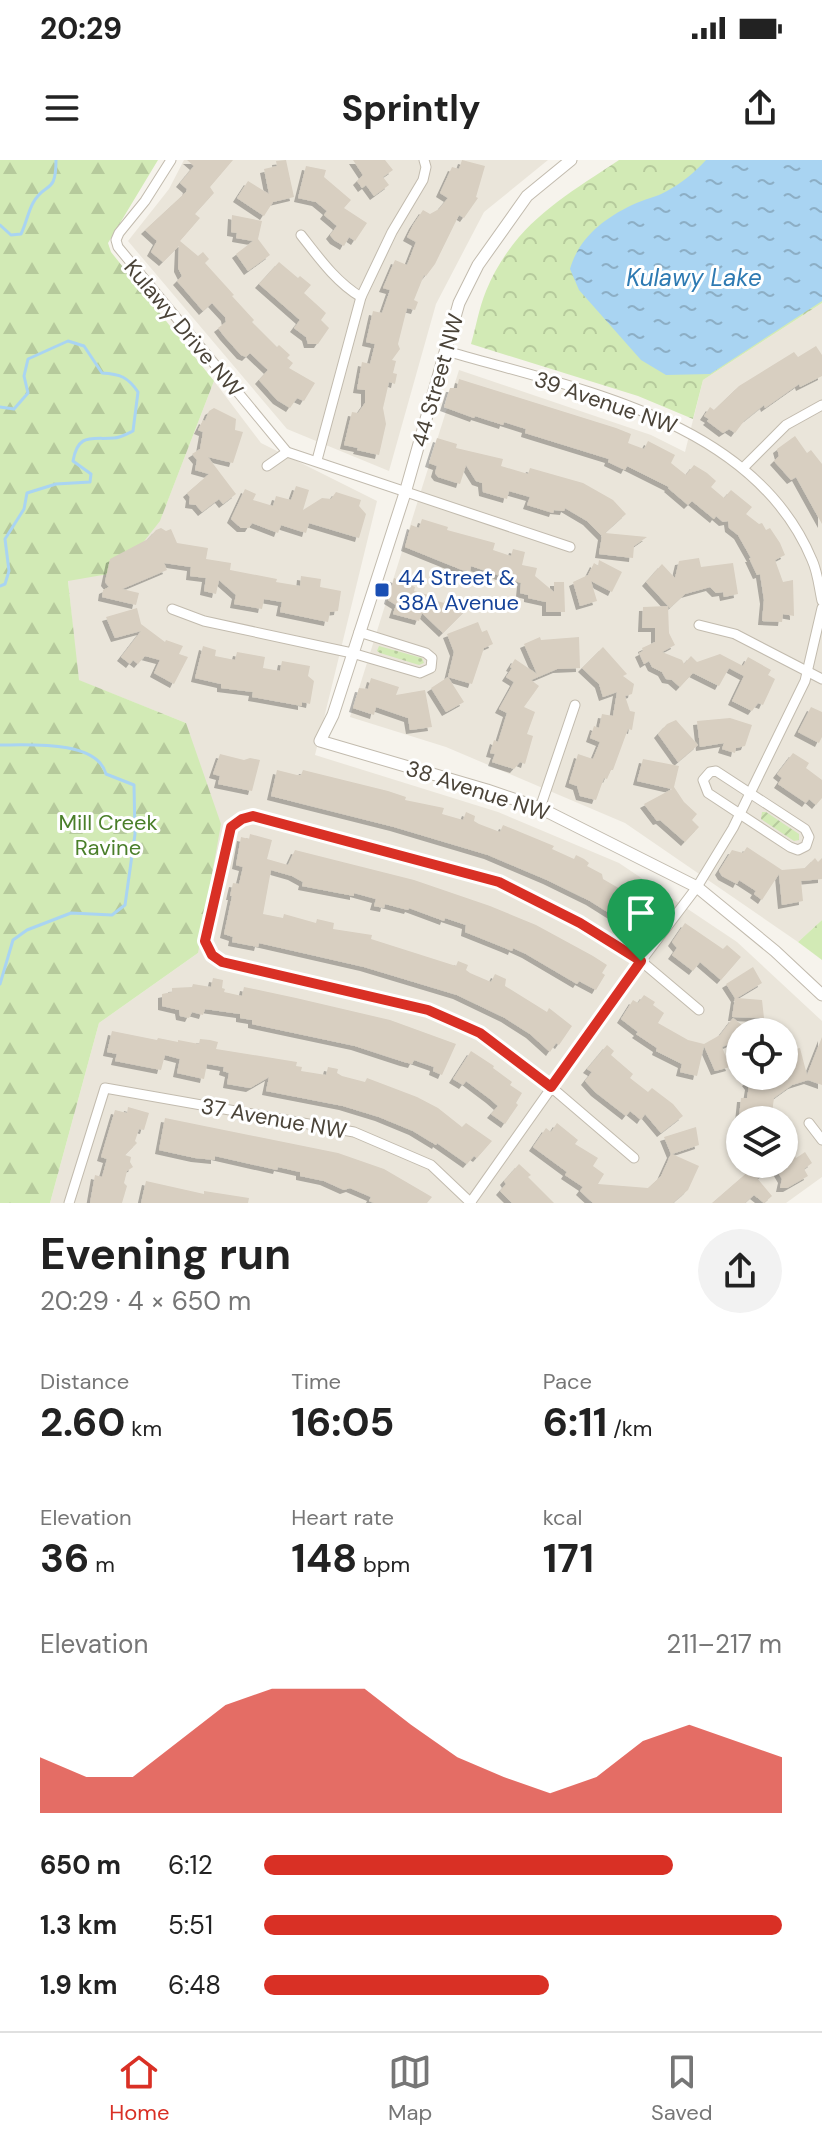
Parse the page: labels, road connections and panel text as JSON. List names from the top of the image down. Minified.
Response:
{"streets":{"street":["Kulawy Drive NW","44 Street NW","39 Avenue NW","38 Avenue NW","37 Avenue NW"]},"crossings":[["44 Street NW","39 Avenue NW"],["44 Street NW","38 Avenue NW"]],"water":["Kulawy Lake"],"parks":["Mill Creek Ravine"],"places":{"transit":["44 Street & 38A Avenue"]},"page":{"status":"20:29","header":"Sprintly","heading":["Evening run","20:29 · 4 × 650 m"],"stats":[["Distance","2.60 km"],["Time","16:05"],["Pace","6:11 /km"],["Elevation","36 m"],["Heart rate","148 bpm"],["kcal","171"]],"chart":["Elevation","211–217 m"],"list":[{"name":"650 m","note":"6:12"},{"name":"1.3 km","note":"5:51"},{"name":"1.9 km","note":"6:48"}],"tabs":["Home","Map","Saved"]}}
